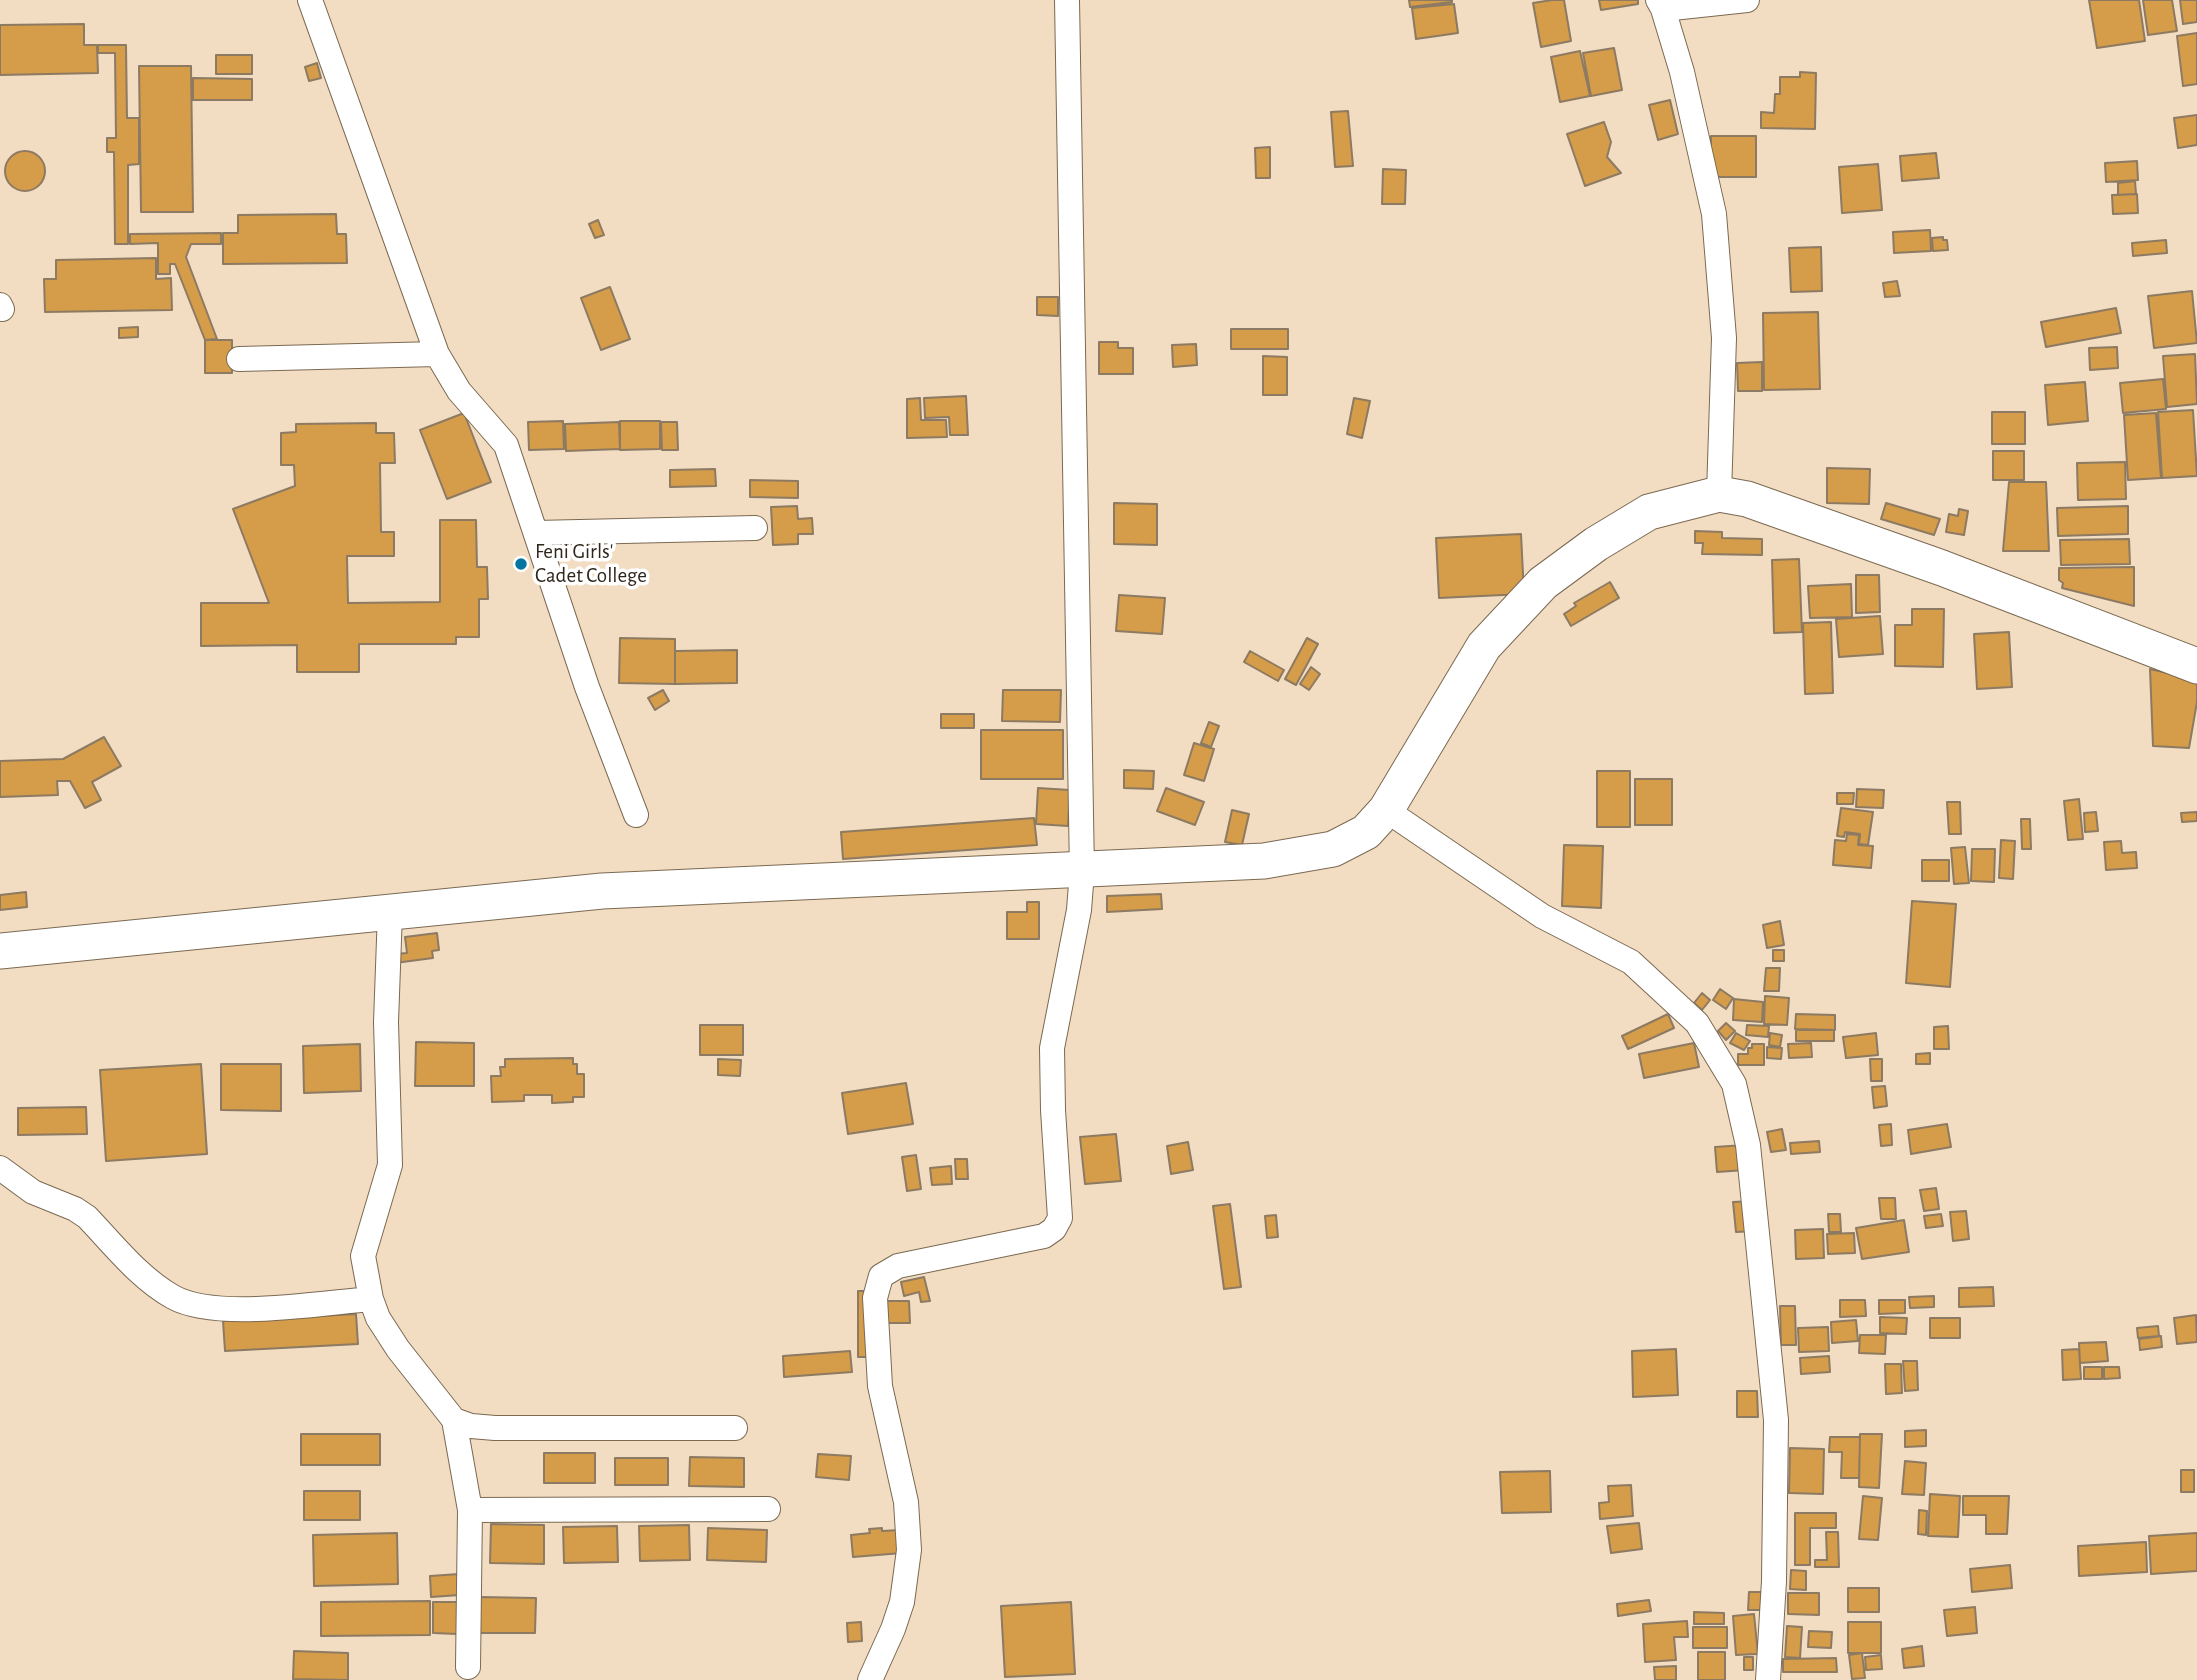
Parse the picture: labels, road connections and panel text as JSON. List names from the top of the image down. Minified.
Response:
{"places":["Feni Girls' Cadet College"]}
